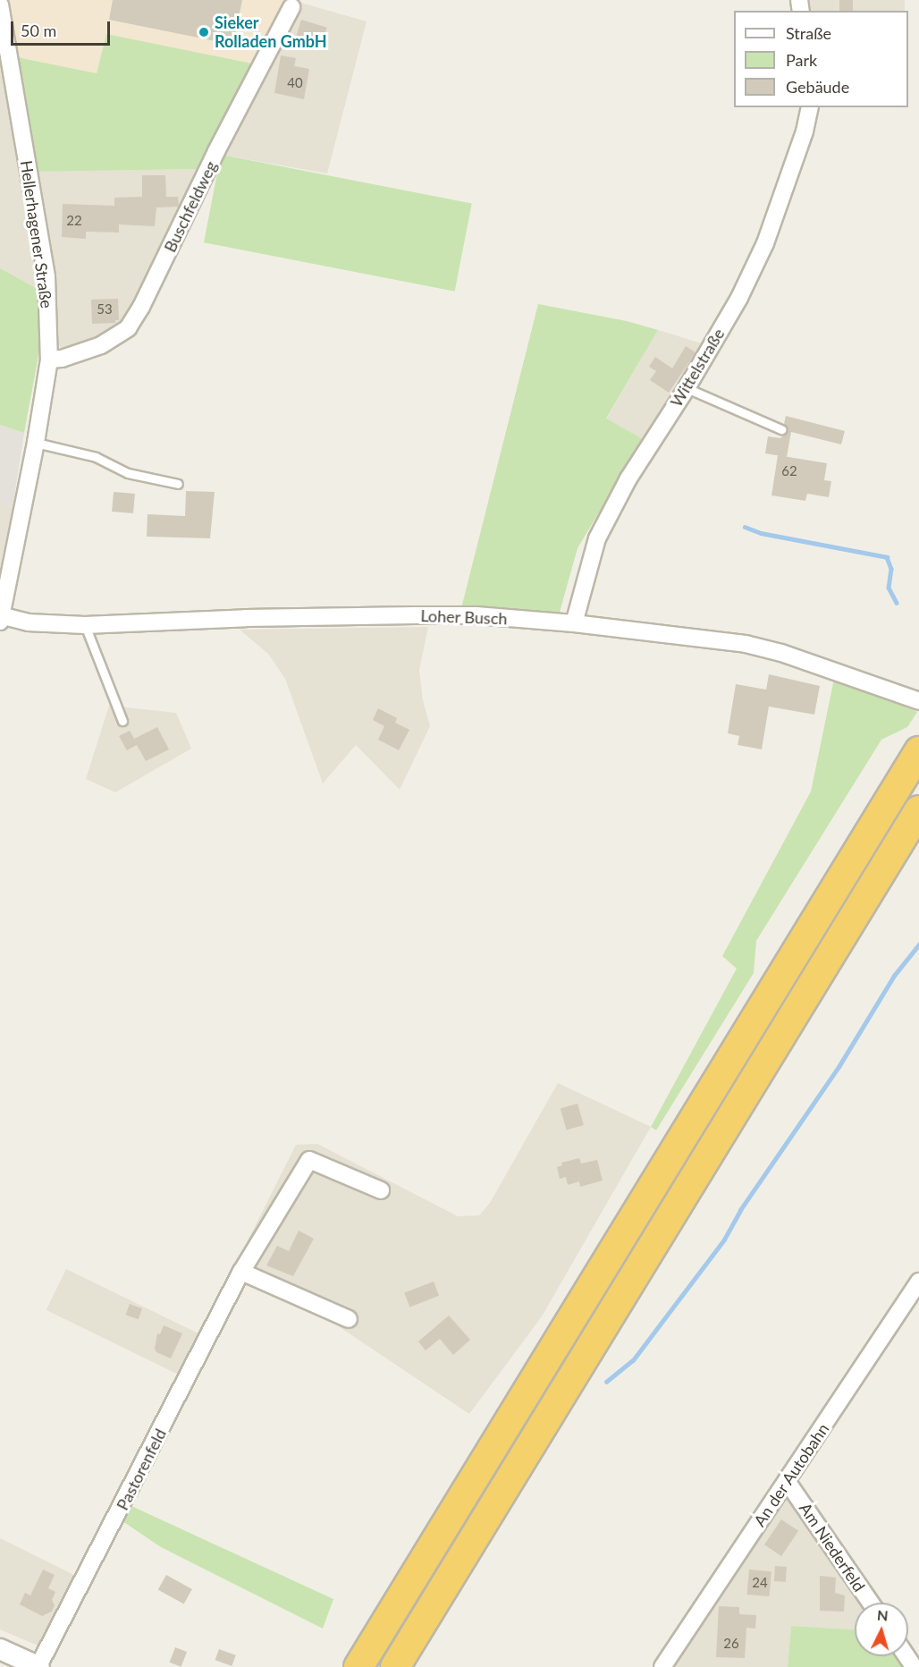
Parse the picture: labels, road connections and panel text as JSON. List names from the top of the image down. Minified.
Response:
{"streets":{"street":["Buschfeldweg","Hellerhagener Straße","Wittelstraße","Loher Busch","Pastorenfeld","An der Autobahn","Am Niederfeld"]},"crossings":[["Buschfeldweg","Hellerhagener Straße"],["Hellerhagener Straße","Loher Busch"],["Wittelstraße","Loher Busch"],["An der Autobahn","Am Niederfeld"]],"places":["Sieker Rolladen GmbH"],"house_numbers":["40","22","53","62","24","26"],"legend":["Straße","Park","Gebäude"],"scale_bar":"50 m","north":"top"}
